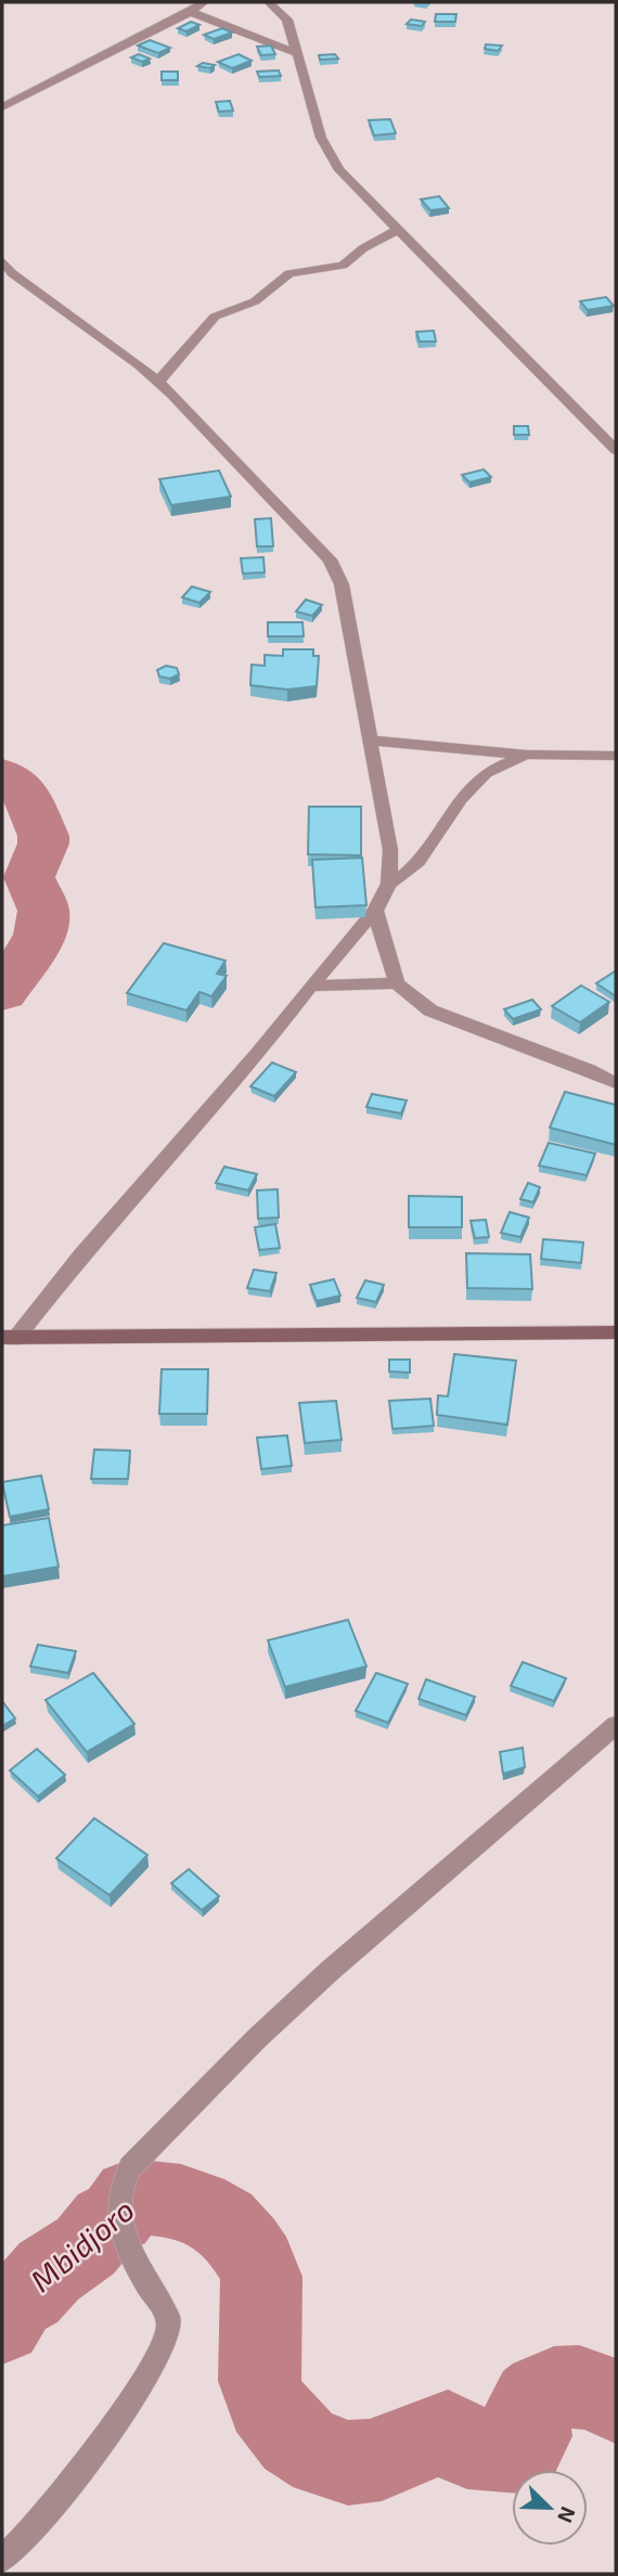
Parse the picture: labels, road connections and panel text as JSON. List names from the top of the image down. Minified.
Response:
{"water":["Mbidjoro"],"north":"bottom right"}
